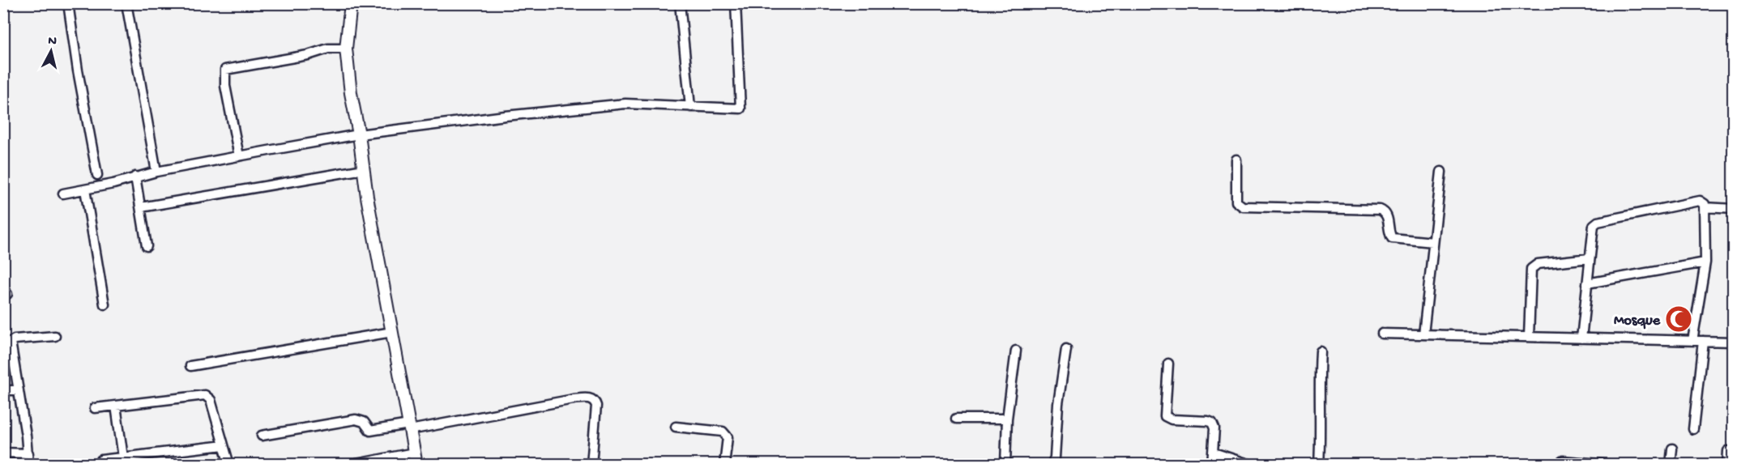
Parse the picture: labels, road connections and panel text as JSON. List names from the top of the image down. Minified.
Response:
{"places":{"mosque":["Mosque"]},"north":"top"}
